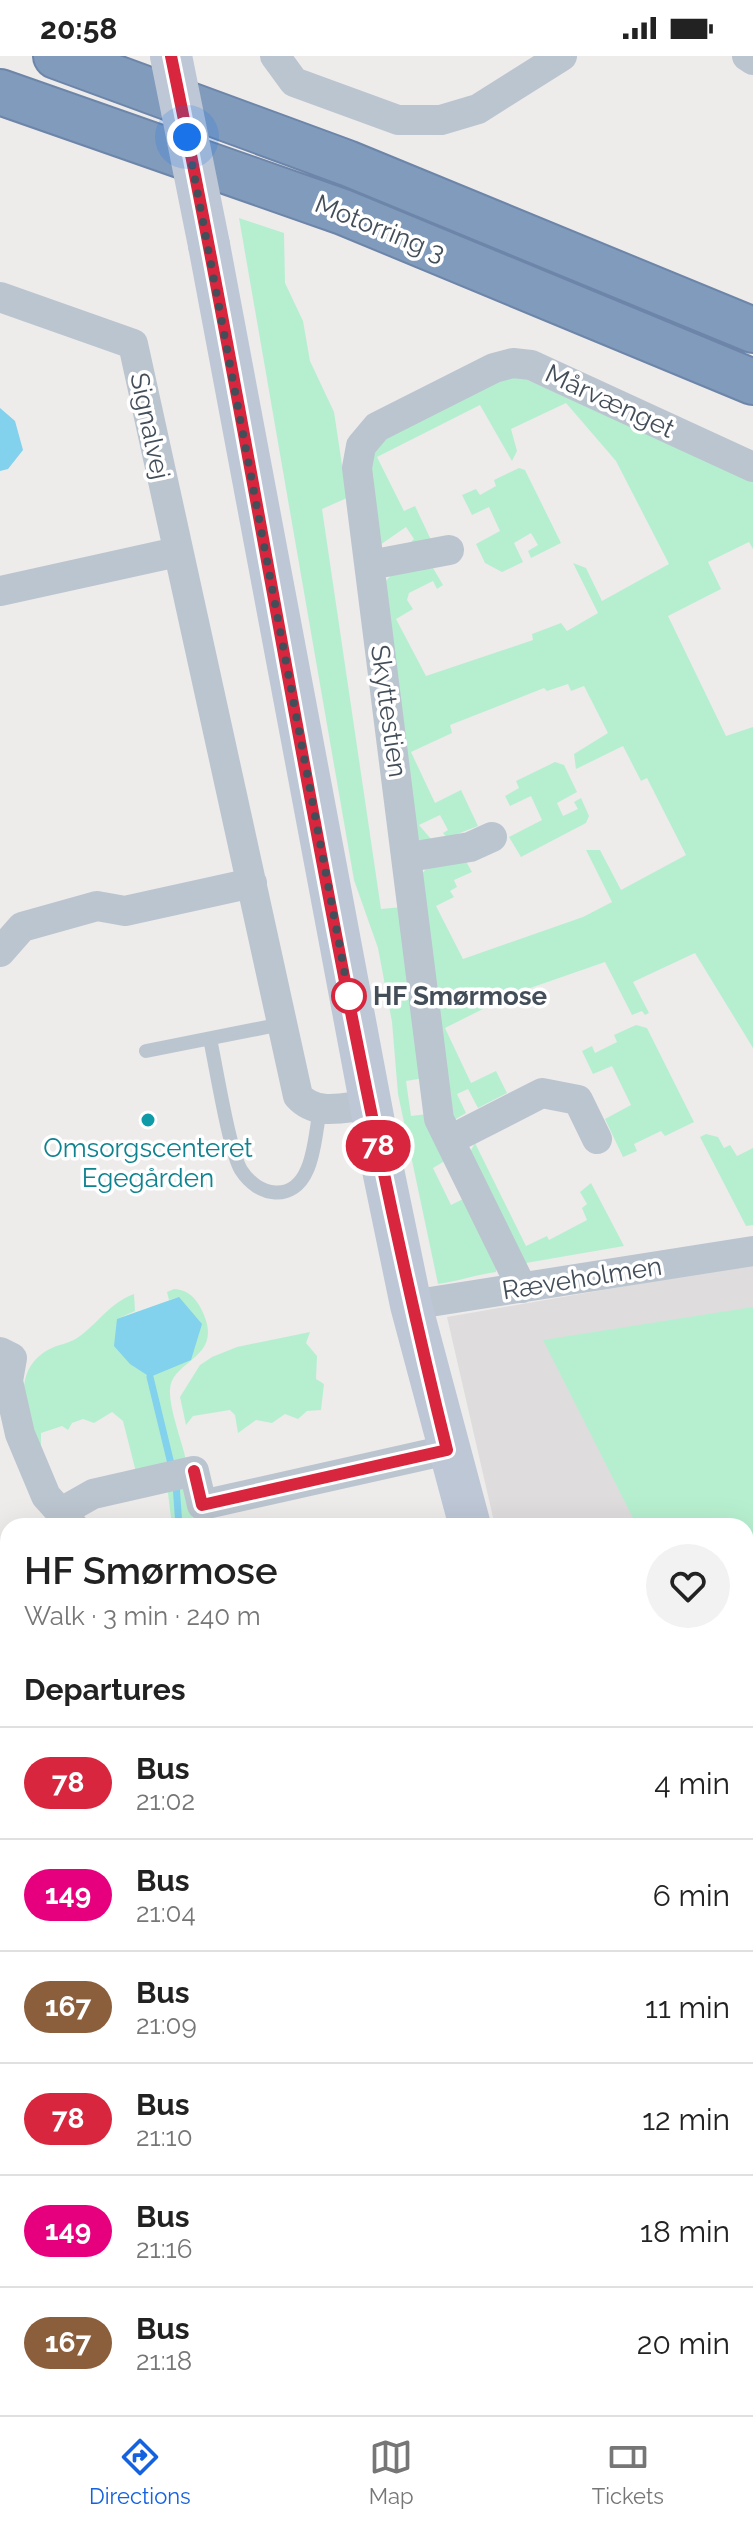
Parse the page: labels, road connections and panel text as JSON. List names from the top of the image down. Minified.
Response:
{"streets":{"highway":["Motorring 3"],"street":["Mårvænget","Signalvej","Skyttestien","Ræveholmen"]},"crossings":[["Mårvænget","Skyttestien"],["Skyttestien","Ræveholmen"]],"places":["HF Smørmose","Omsorgscenteret Egegården"],"lines":["bus line 78"],"page":{"status":"20:58","on_map":"78","heading":[["HF Smørmose","Walk · 3 min · 240 m"],"Departures"],"list":[{"mark":"78","name":"Bus","note":"21:02","value":"4 min"},{"mark":"149","name":"Bus","note":"21:04","value":"6 min"},{"mark":"167","name":"Bus","note":"21:09","value":"11 min"},{"mark":"78","name":"Bus","note":"21:10","value":"12 min"},{"mark":"149","name":"Bus","note":"21:16","value":"18 min"},{"mark":"167","name":"Bus","note":"21:18","value":"20 min"}],"tabs":["Directions","Map","Tickets"]}}
